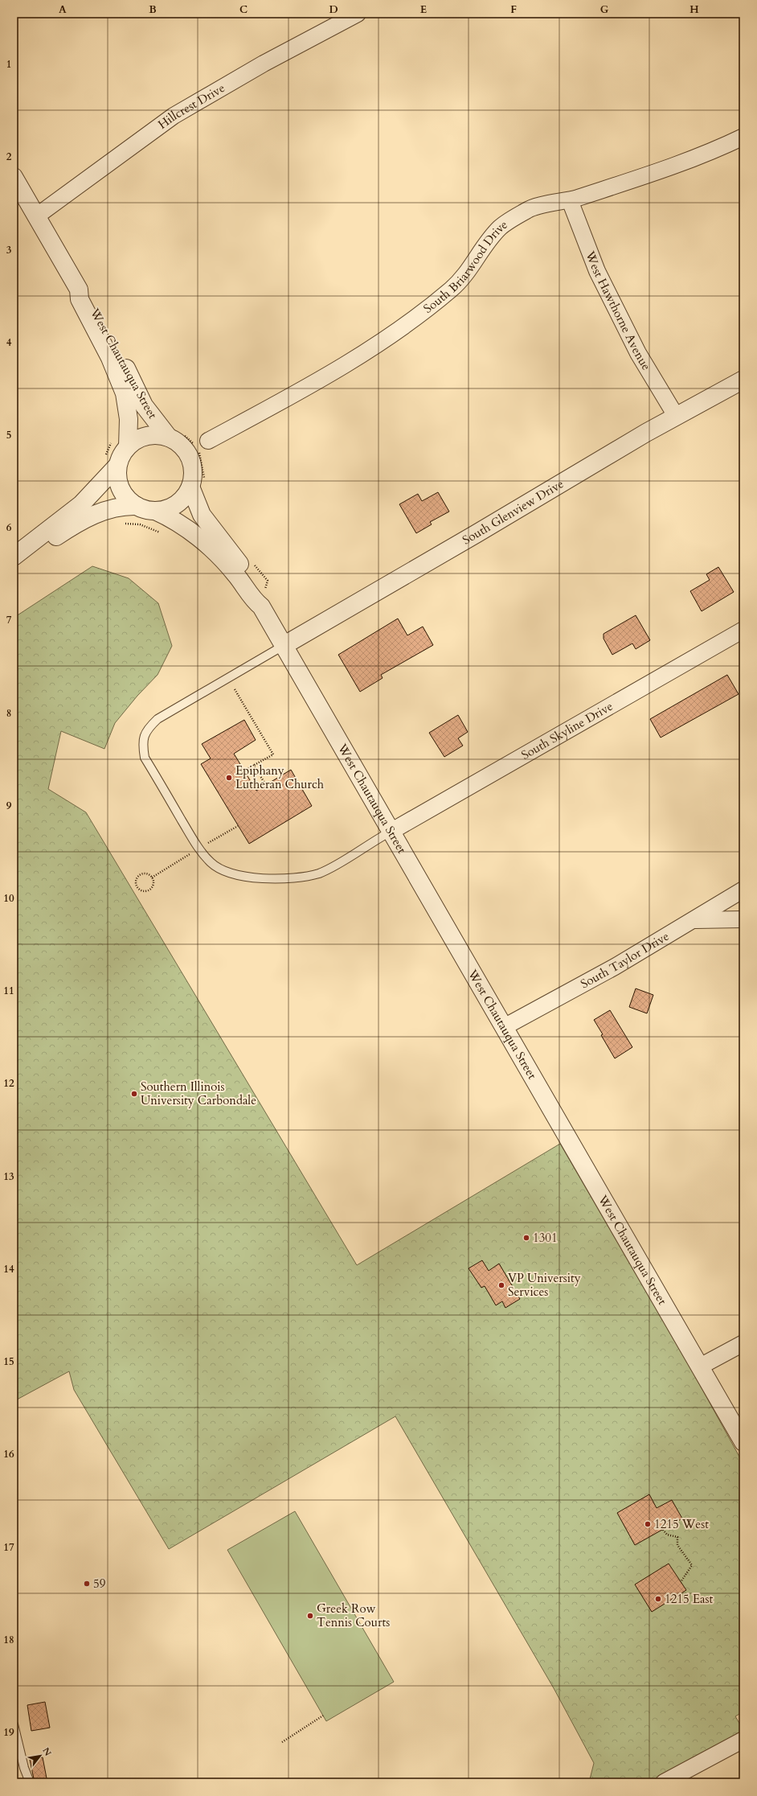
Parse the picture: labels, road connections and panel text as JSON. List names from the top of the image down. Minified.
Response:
{"streets":{"street":["Hillcrest Drive","South Briarwood Drive","West Hawthorne Avenue","West Chautauqua Street","South Glenview Drive","South Skyline Drive","South Taylor Drive"]},"crossings":[["Hillcrest Drive","West Chautauqua Street"],["South Briarwood Drive","West Hawthorne Avenue"],["West Hawthorne Avenue","South Glenview Drive"],["West Chautauqua Street","South Glenview Drive"],["West Chautauqua Street","South Skyline Drive"],["West Chautauqua Street","South Taylor Drive"]],"places":["Epiphany Lutheran Church","Southern Illinois University Carbondale","1301","VP University Services","1215 West","59","1215 East","Greek Row Tennis Courts"],"north":"top right","grid":{"columns":["A","B","C","D","E","F","G","H"],"rows":["1","2","3","4","5","6","7","8","9","10","11","12","13","14","15","16","17","18","19"]}}
